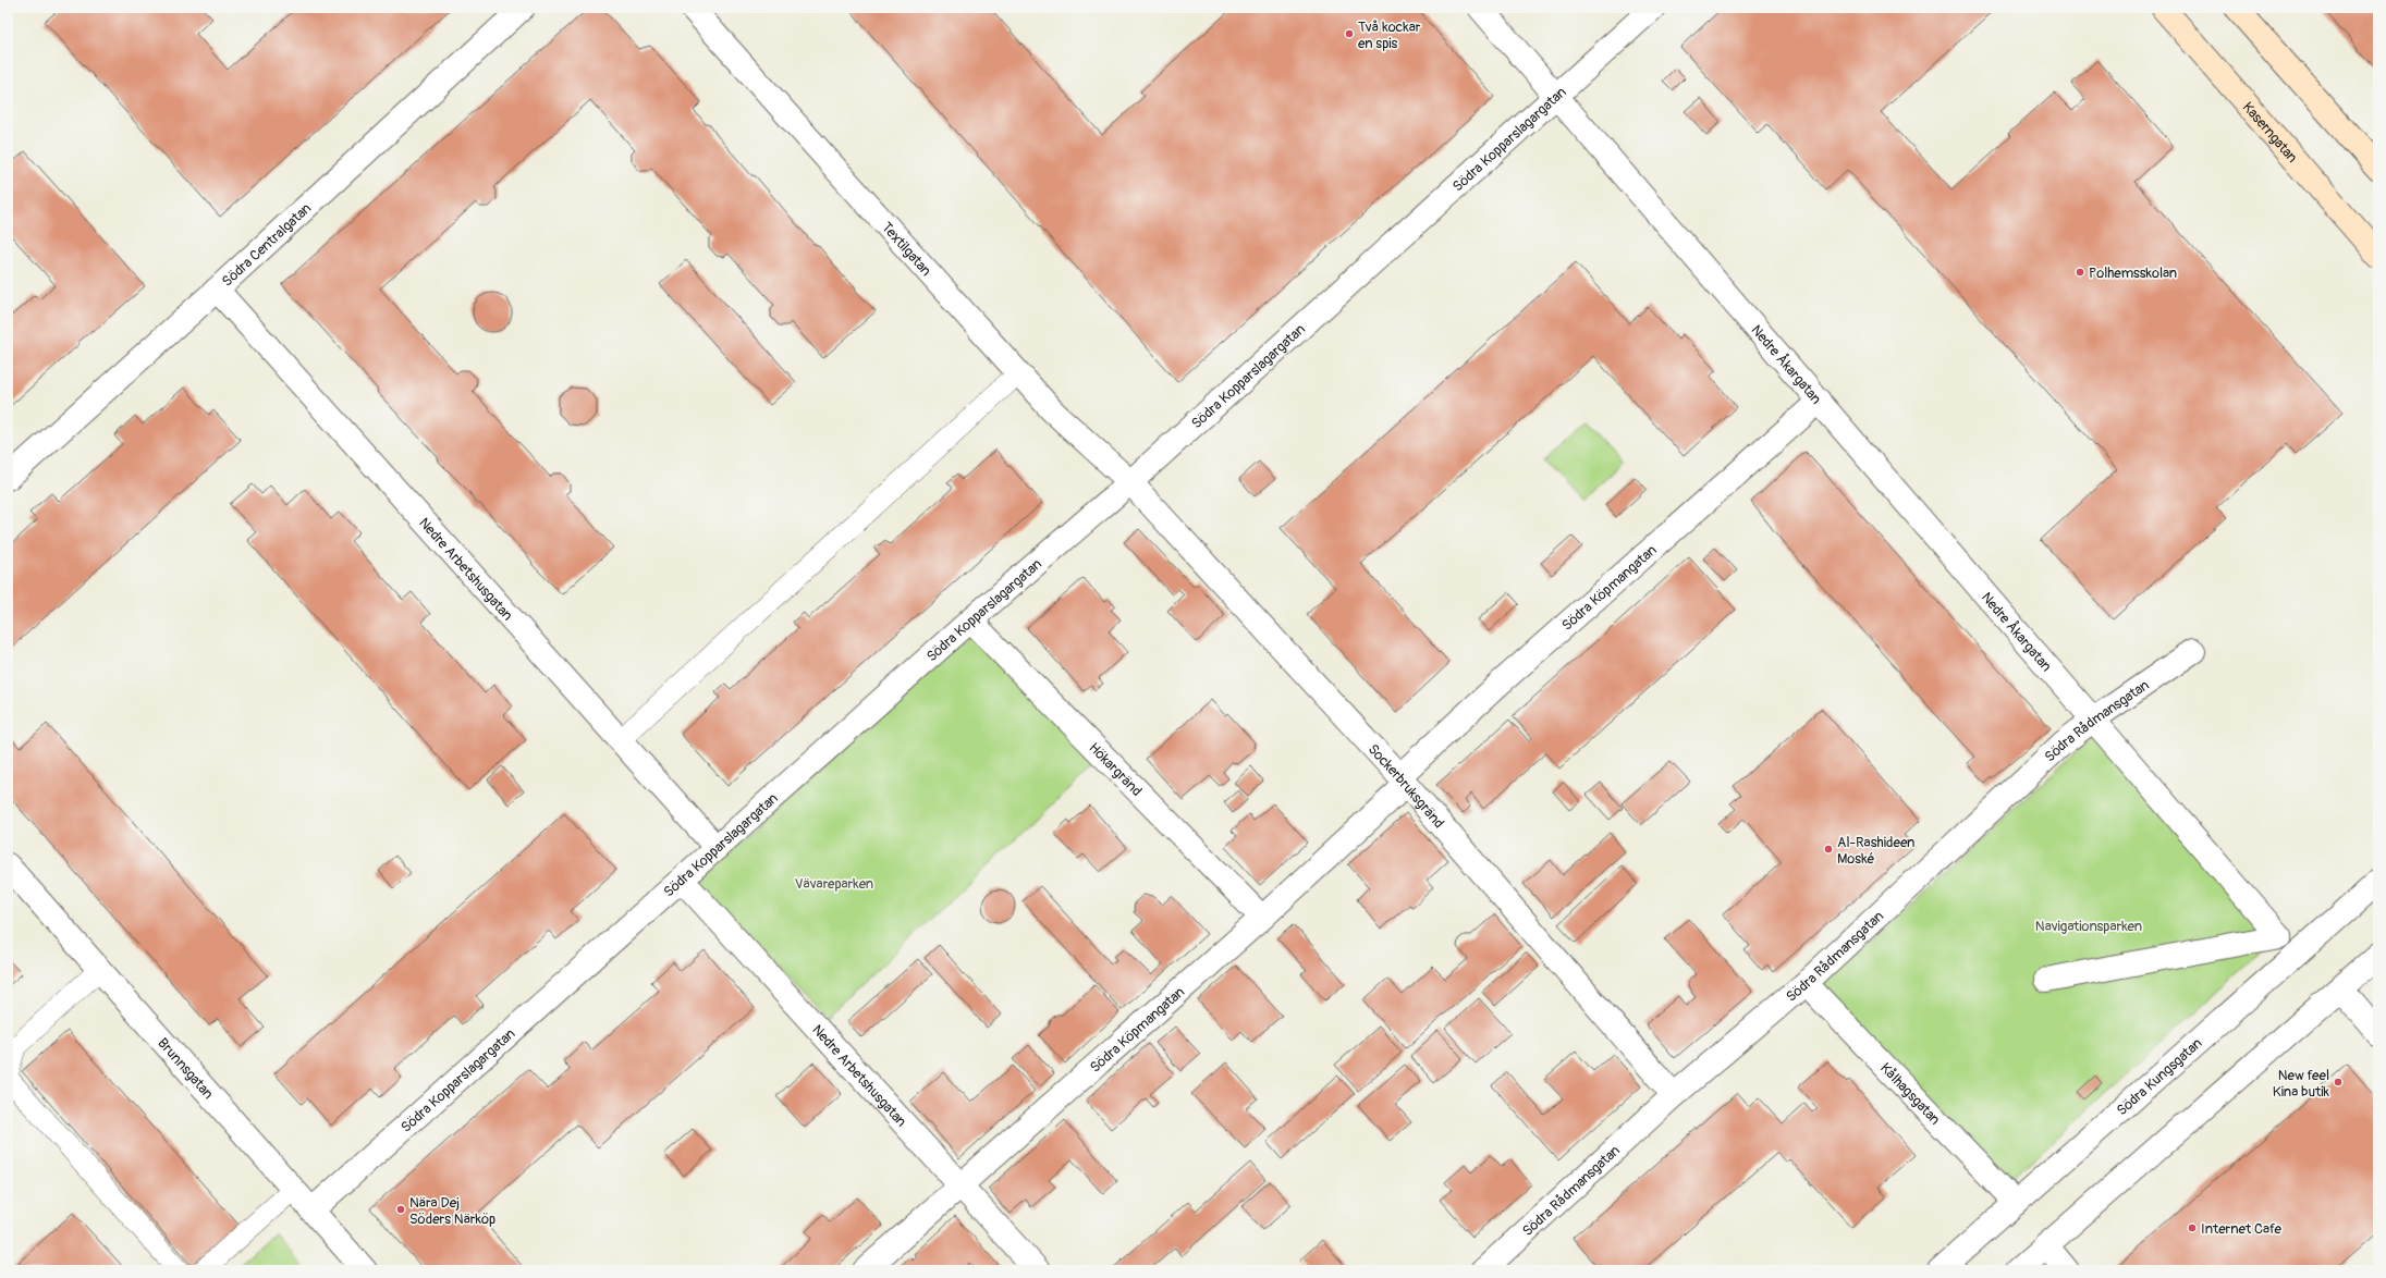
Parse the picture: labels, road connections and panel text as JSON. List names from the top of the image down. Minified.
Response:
{"streets":{"main road":["Kaserngatan"],"street":["Södra Kopparslagargatan","Södra Centralgatan","Textilgatan","Nedre Åkargatan","Nedre Arbetshusgatan","Södra Köpmangatan","Södra Rådmansgatan","Hökargränd","Sockerbruksgränd","Brunnsgatan","Södra Kungsgatan","Kålhagsgatan"]},"crossings":[["Södra Kopparslagargatan","Textilgatan"],["Södra Kopparslagargatan","Nedre Åkargatan"],["Södra Kopparslagargatan","Nedre Arbetshusgatan"],["Södra Kopparslagargatan","Hökargränd"],["Södra Kopparslagargatan","Sockerbruksgränd"],["Södra Kopparslagargatan","Brunnsgatan"],["Södra Centralgatan","Nedre Arbetshusgatan"],["Textilgatan","Sockerbruksgränd"],["Nedre Åkargatan","Södra Köpmangatan"],["Nedre Åkargatan","Södra Rådmansgatan"],["Nedre Arbetshusgatan","Södra Köpmangatan"],["Södra Köpmangatan","Hökargränd"],["Södra Köpmangatan","Sockerbruksgränd"],["Södra Rådmansgatan","Sockerbruksgränd"],["Södra Rådmansgatan","Kålhagsgatan"],["Södra Kungsgatan","Kålhagsgatan"]],"parks":["Vävareparken","Navigationsparken"],"places":["Två kockar en spis","Polhemsskolan","Al-Rashideen Moské","New feel Kina butik","Nära Dej Söders Närköp","Internet Cafe"]}
